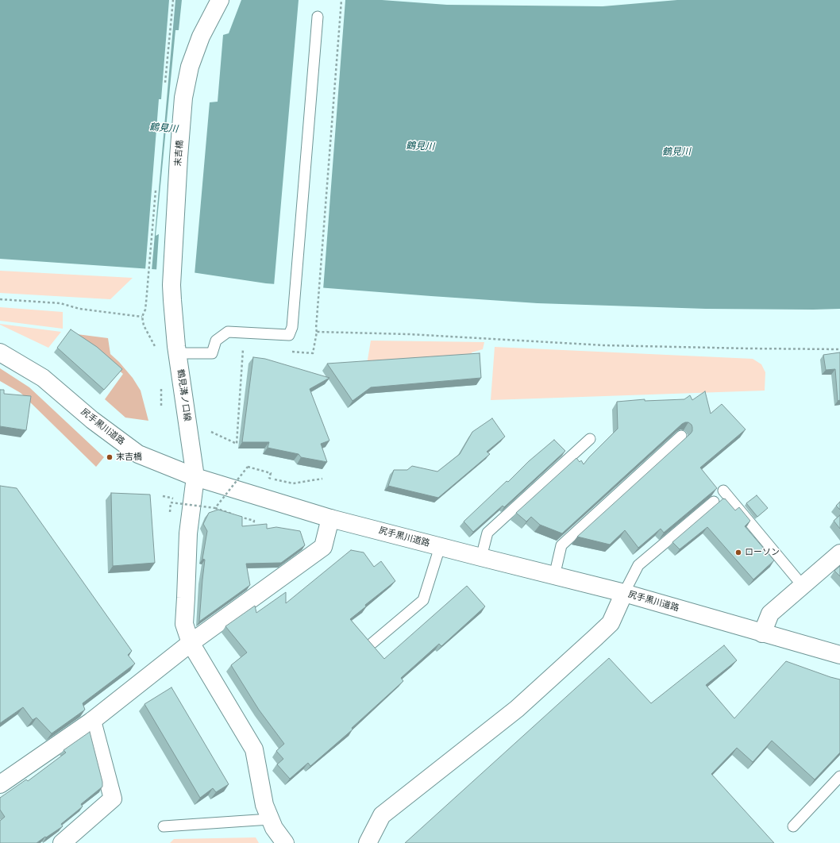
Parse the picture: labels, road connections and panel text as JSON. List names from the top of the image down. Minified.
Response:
{"streets":{"street":["末吉橋","鶴見溝ノ口線","尻手黒川道路"]},"crossings":[["末吉橋","鶴見溝ノ口線"],["鶴見溝ノ口線","尻手黒川道路"]],"water":["鶴見川"],"places":["末吉橋","ローソン"]}
